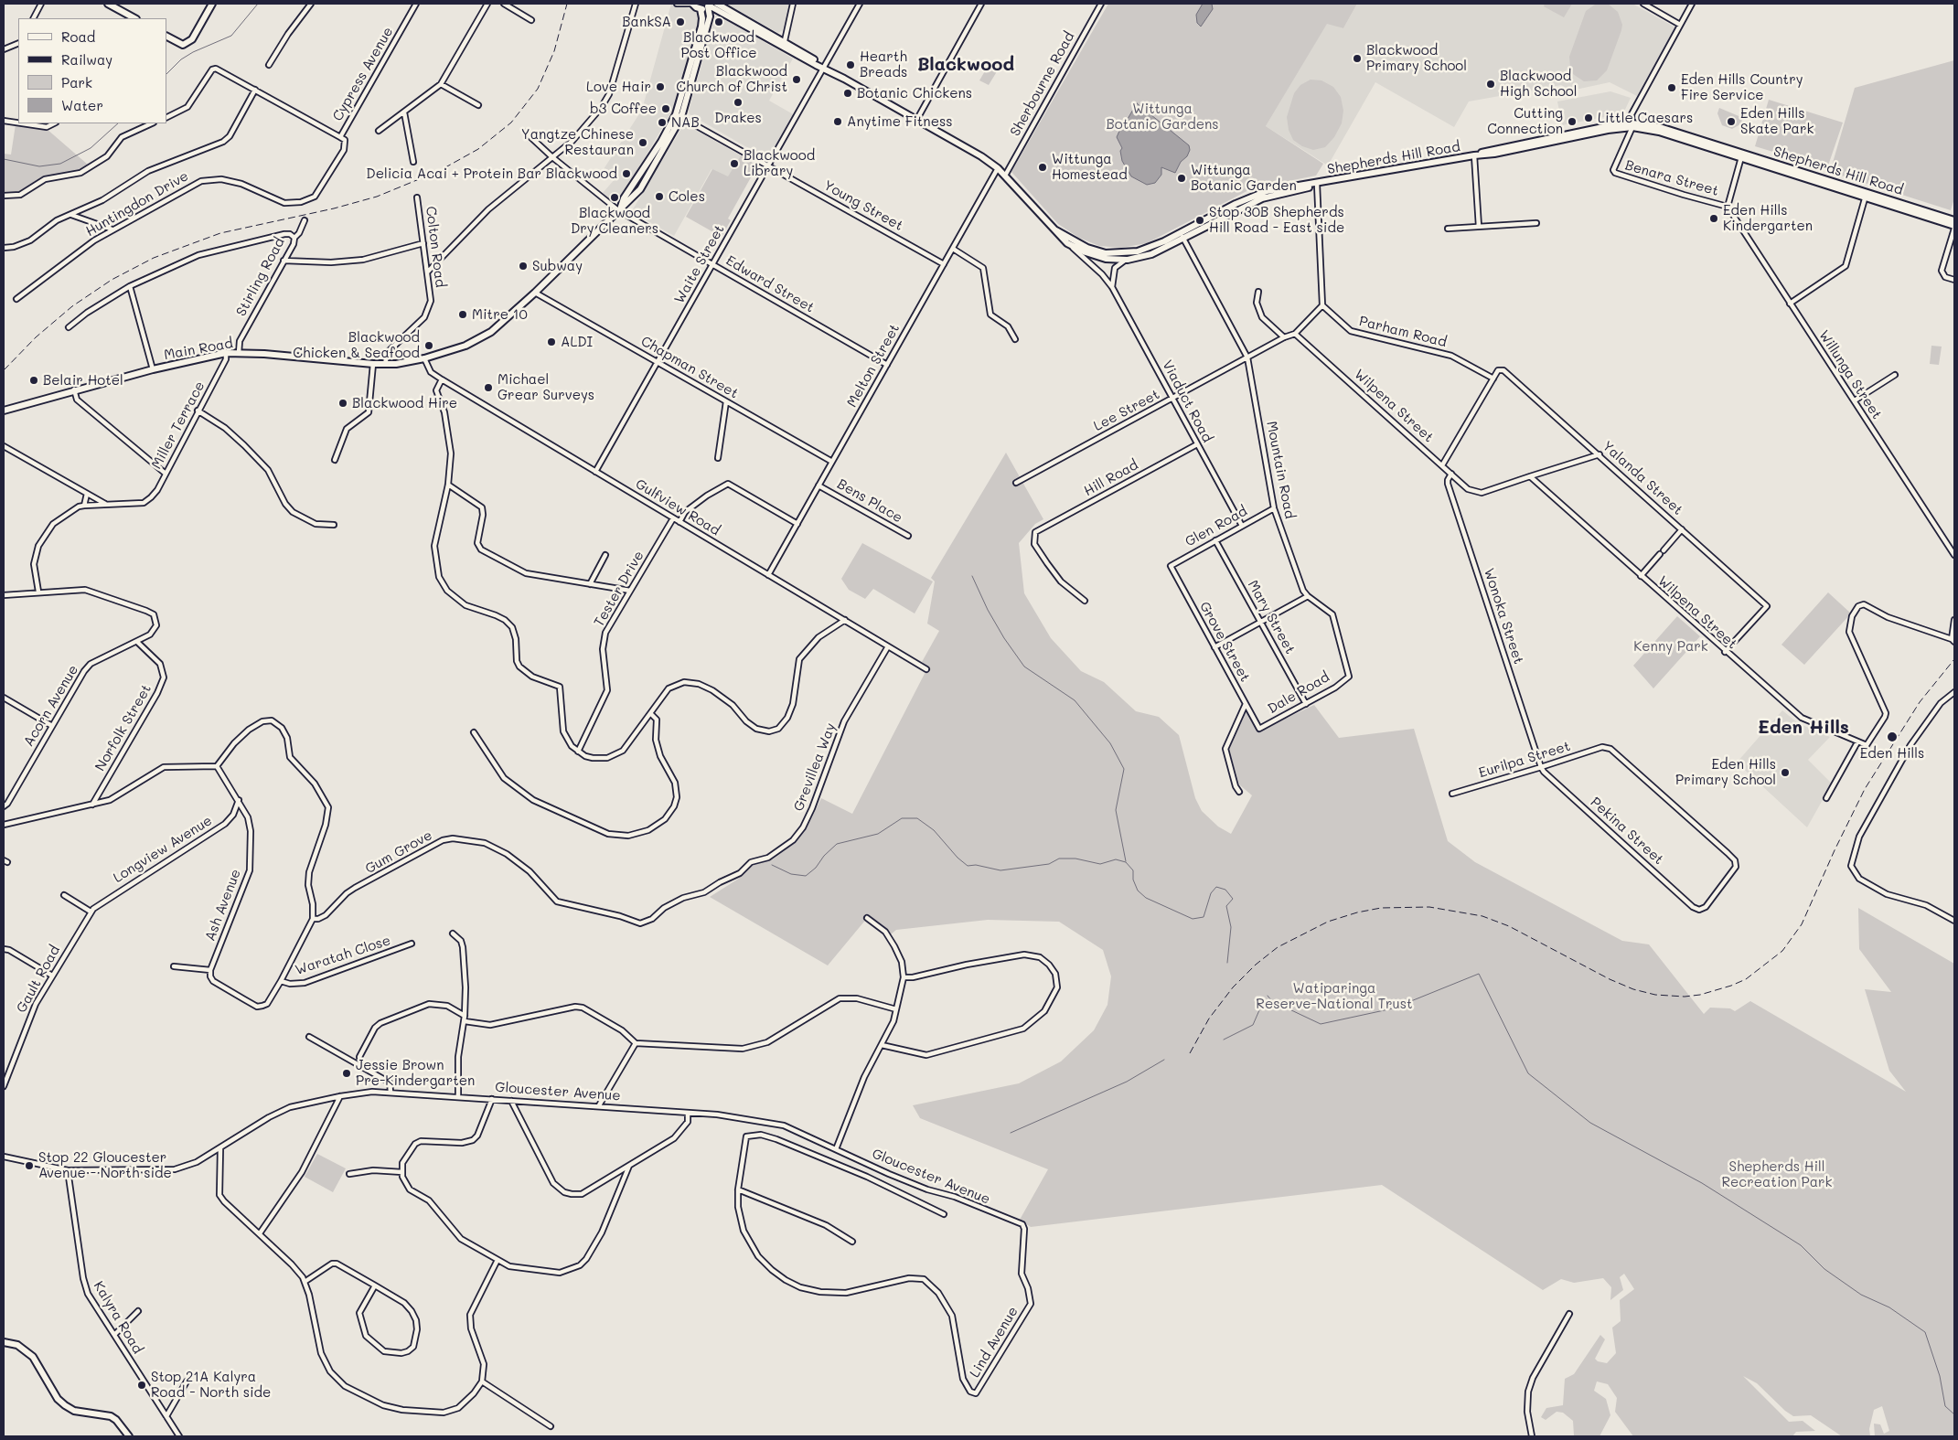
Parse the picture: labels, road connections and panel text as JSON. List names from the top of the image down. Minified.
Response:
{"streets":{"main road":["Shepherds Hill Road","Main Road"],"street":["Cypress Avenue","Sherbourne Road","Benara Street","Huntingdon Drive","Young Street","Colton Road","Waite Street","Stirling Road","Edward Street","Parham Road","Melton Street","Chapman Street","Willunga Street","Viaduct Road","Wilpena Street","Lee Street","Miller Terrace","Mountain Road","Hill Road","Yalanda Street","Bens Place","Gulfview Road","Glen Road","Tester Drive","Wonoka Street","Mary Street","Grove Street","Dale Road","Acorn Avenue","Norfolk Street","Eurilpa Street","Grevillea Way","Pekina Street","Longview Avenue","Gum Grove","Ash Avenue","Waratah Close","Gault Road","Gloucester Avenue","Kalyra Road","Lind Avenue"]},"crossings":[["Cypress Avenue","Huntingdon Drive"],["Sherbourne Road","Shepherds Hill Road"],["Shepherds Hill Road","Benara Street"],["Shepherds Hill Road","Waite Street"],["Shepherds Hill Road","Main Road"],["Shepherds Hill Road","Melton Street"],["Shepherds Hill Road","Viaduct Road"],["Benara Street","Willunga Street"],["Young Street","Waite Street"],["Young Street","Main Road"],["Young Street","Melton Street"],["Colton Road","Main Road"],["Waite Street","Edward Street"],["Waite Street","Chapman Street"],["Waite Street","Gulfview Road"],["Stirling Road","Main Road"],["Edward Street","Main Road"],["Edward Street","Melton Street"],["Parham Road","Yalanda Street"],["Main Road","Chapman Street"],["Main Road","Miller Terrace"],["Main Road","Gulfview Road"],["Melton Street","Chapman Street"],["Melton Street","Bens Place"],["Melton Street","Gulfview Road"],["Viaduct Road","Lee Street"],["Viaduct Road","Hill Road"],["Viaduct Road","Glen Road"],["Wilpena Street","Yalanda Street"],["Wilpena Street","Wonoka Street"],["Lee Street","Mountain Road"],["Mountain Road","Glen Road"],["Mountain Road","Dale Road"],["Gulfview Road","Tester Drive"],["Gulfview Road","Grevillea Way"],["Glen Road","Mary Street"],["Glen Road","Grove Street"],["Wonoka Street","Eurilpa Street"],["Wonoka Street","Pekina Street"],["Mary Street","Dale Road"],["Grove Street","Dale Road"],["Acorn Avenue","Norfolk Street"],["Eurilpa Street","Pekina Street"],["Grevillea Way","Gum Grove"],["Longview Avenue","Ash Avenue"],["Longview Avenue","Gault Road"],["Gloucester Avenue","Kalyra Road"],["Gloucester Avenue","Lind Avenue"]],"districts":["Blackwood","Eden Hills"],"parks":["Wittunga Botanic Gardens","Kenny Park","Watiparinga Reserve-National Trust","Shepherds Hill Recreation Park"],"places":["BankSA","Blackwood Post Office","Blackwood Primary School","Hearth Breads","Blackwood Church of Christ","Blackwood High School","Love Hair","Eden Hills Country Fire Service","Botanic Chickens","Drakes","b3 Coffee","Little Caesars","Anytime Fitness","Cutting Connection","Eden Hills Skate Park","NAB","Yangtze Chinese Restauran","Blackwood Library","Wittunga Homestead","Delicia Acai + Protein Bar Blackwood","Wittunga Botanic Garden","Coles","Blackwood Dry Cleaners","Eden Hills Kindergarten","Stop 30B Shepherds Hill Road - East side","Subway","Mitre 10","ALDI","Blackwood Chicken & Seafood","Belair Hotel","Michael Grear Surveys","Blackwood Hire","Eden Hills","Eden Hills Primary School","Jessie Brown Pre-Kindergarten","Stop 22 Gloucester Avenue - North side","Stop 21A Kalyra Road - North side"],"legend":["Road","Railway","Park","Water"]}
